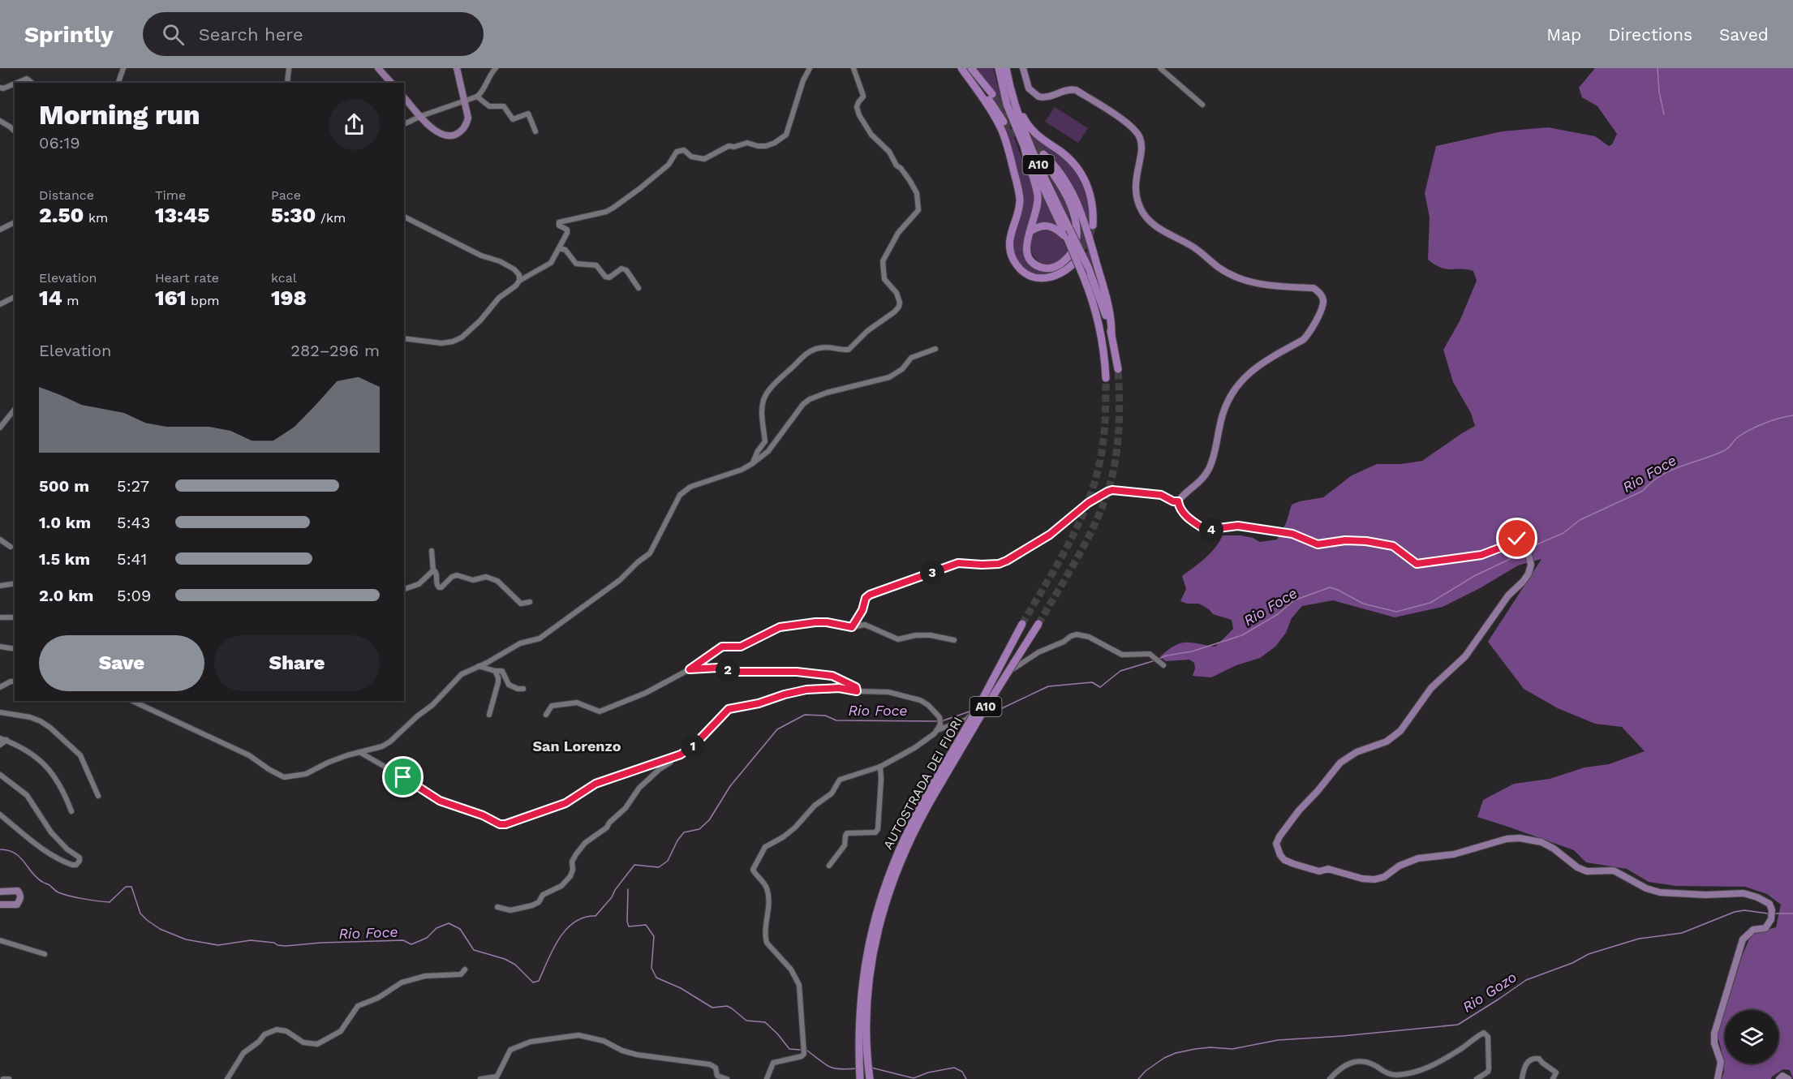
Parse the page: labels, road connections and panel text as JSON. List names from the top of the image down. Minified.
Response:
{"streets":{"highway":["A10","AUTOSTRADA DEI FIORI"]},"districts":["San Lorenzo"],"water":["Rio Foce","Rio Gozo"],"page":{"header":"Sprintly","search":"Search here","nav":["Map","Directions","Saved"],"heading":["Morning run","06:19"],"stats":[["Distance","2.50 km"],["Time","13:45"],["Pace","5:30 /km"],["Elevation","14 m"],["Heart rate","161 bpm"],["kcal","198"]],"chart":["Elevation","282–296 m"],"list":[{"name":"500 m","note":"5:27"},{"name":"1.0 km","note":"5:43"},{"name":"1.5 km","note":"5:41"},{"name":"2.0 km","note":"5:09"}],"pins":["4","3","2","1"],"buttons":["Save","Share"]}}
